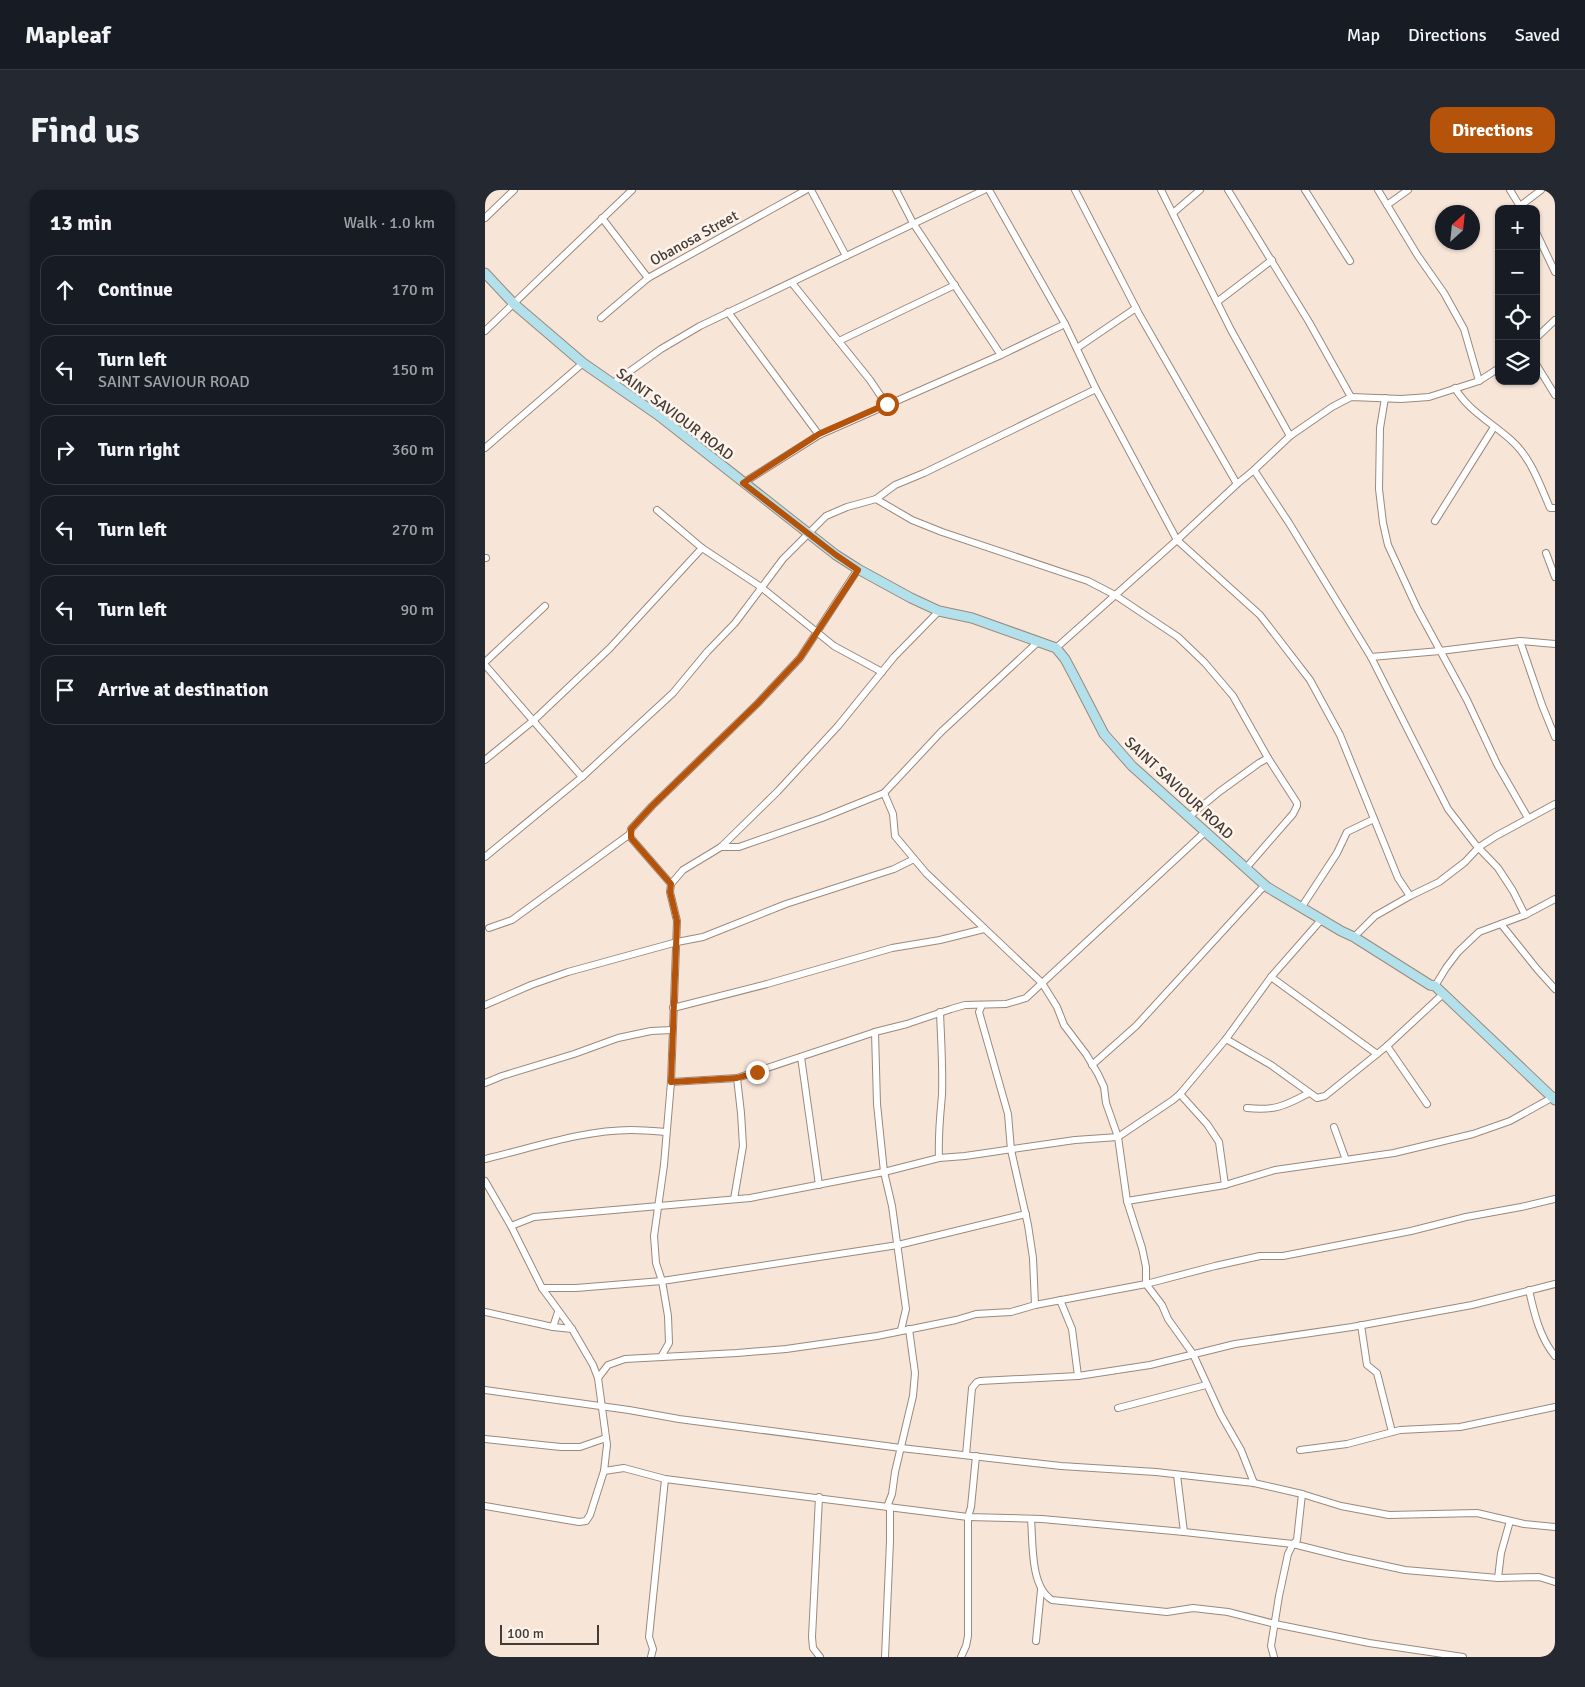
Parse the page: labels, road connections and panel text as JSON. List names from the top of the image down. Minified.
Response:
{"streets":{"street":["Obanosa Street","SAINT SAVIOUR ROAD"]},"scale_bar":"100 m","north":"top right","page":{"header":"Mapleaf","nav":["Map","Directions","Saved"],"buttons":"Directions","title":"Find us","heading":["13 min","Walk · 1.0 km"],"map_buttons":["+","−"],"list":[["Continue","170 m"],["Turn left","SAINT SAVIOUR ROAD","150 m"],["Turn right","360 m"],["Turn left","270 m"],["Turn left","90 m"],"Arrive at destination"],"scale":"100 m"}}
